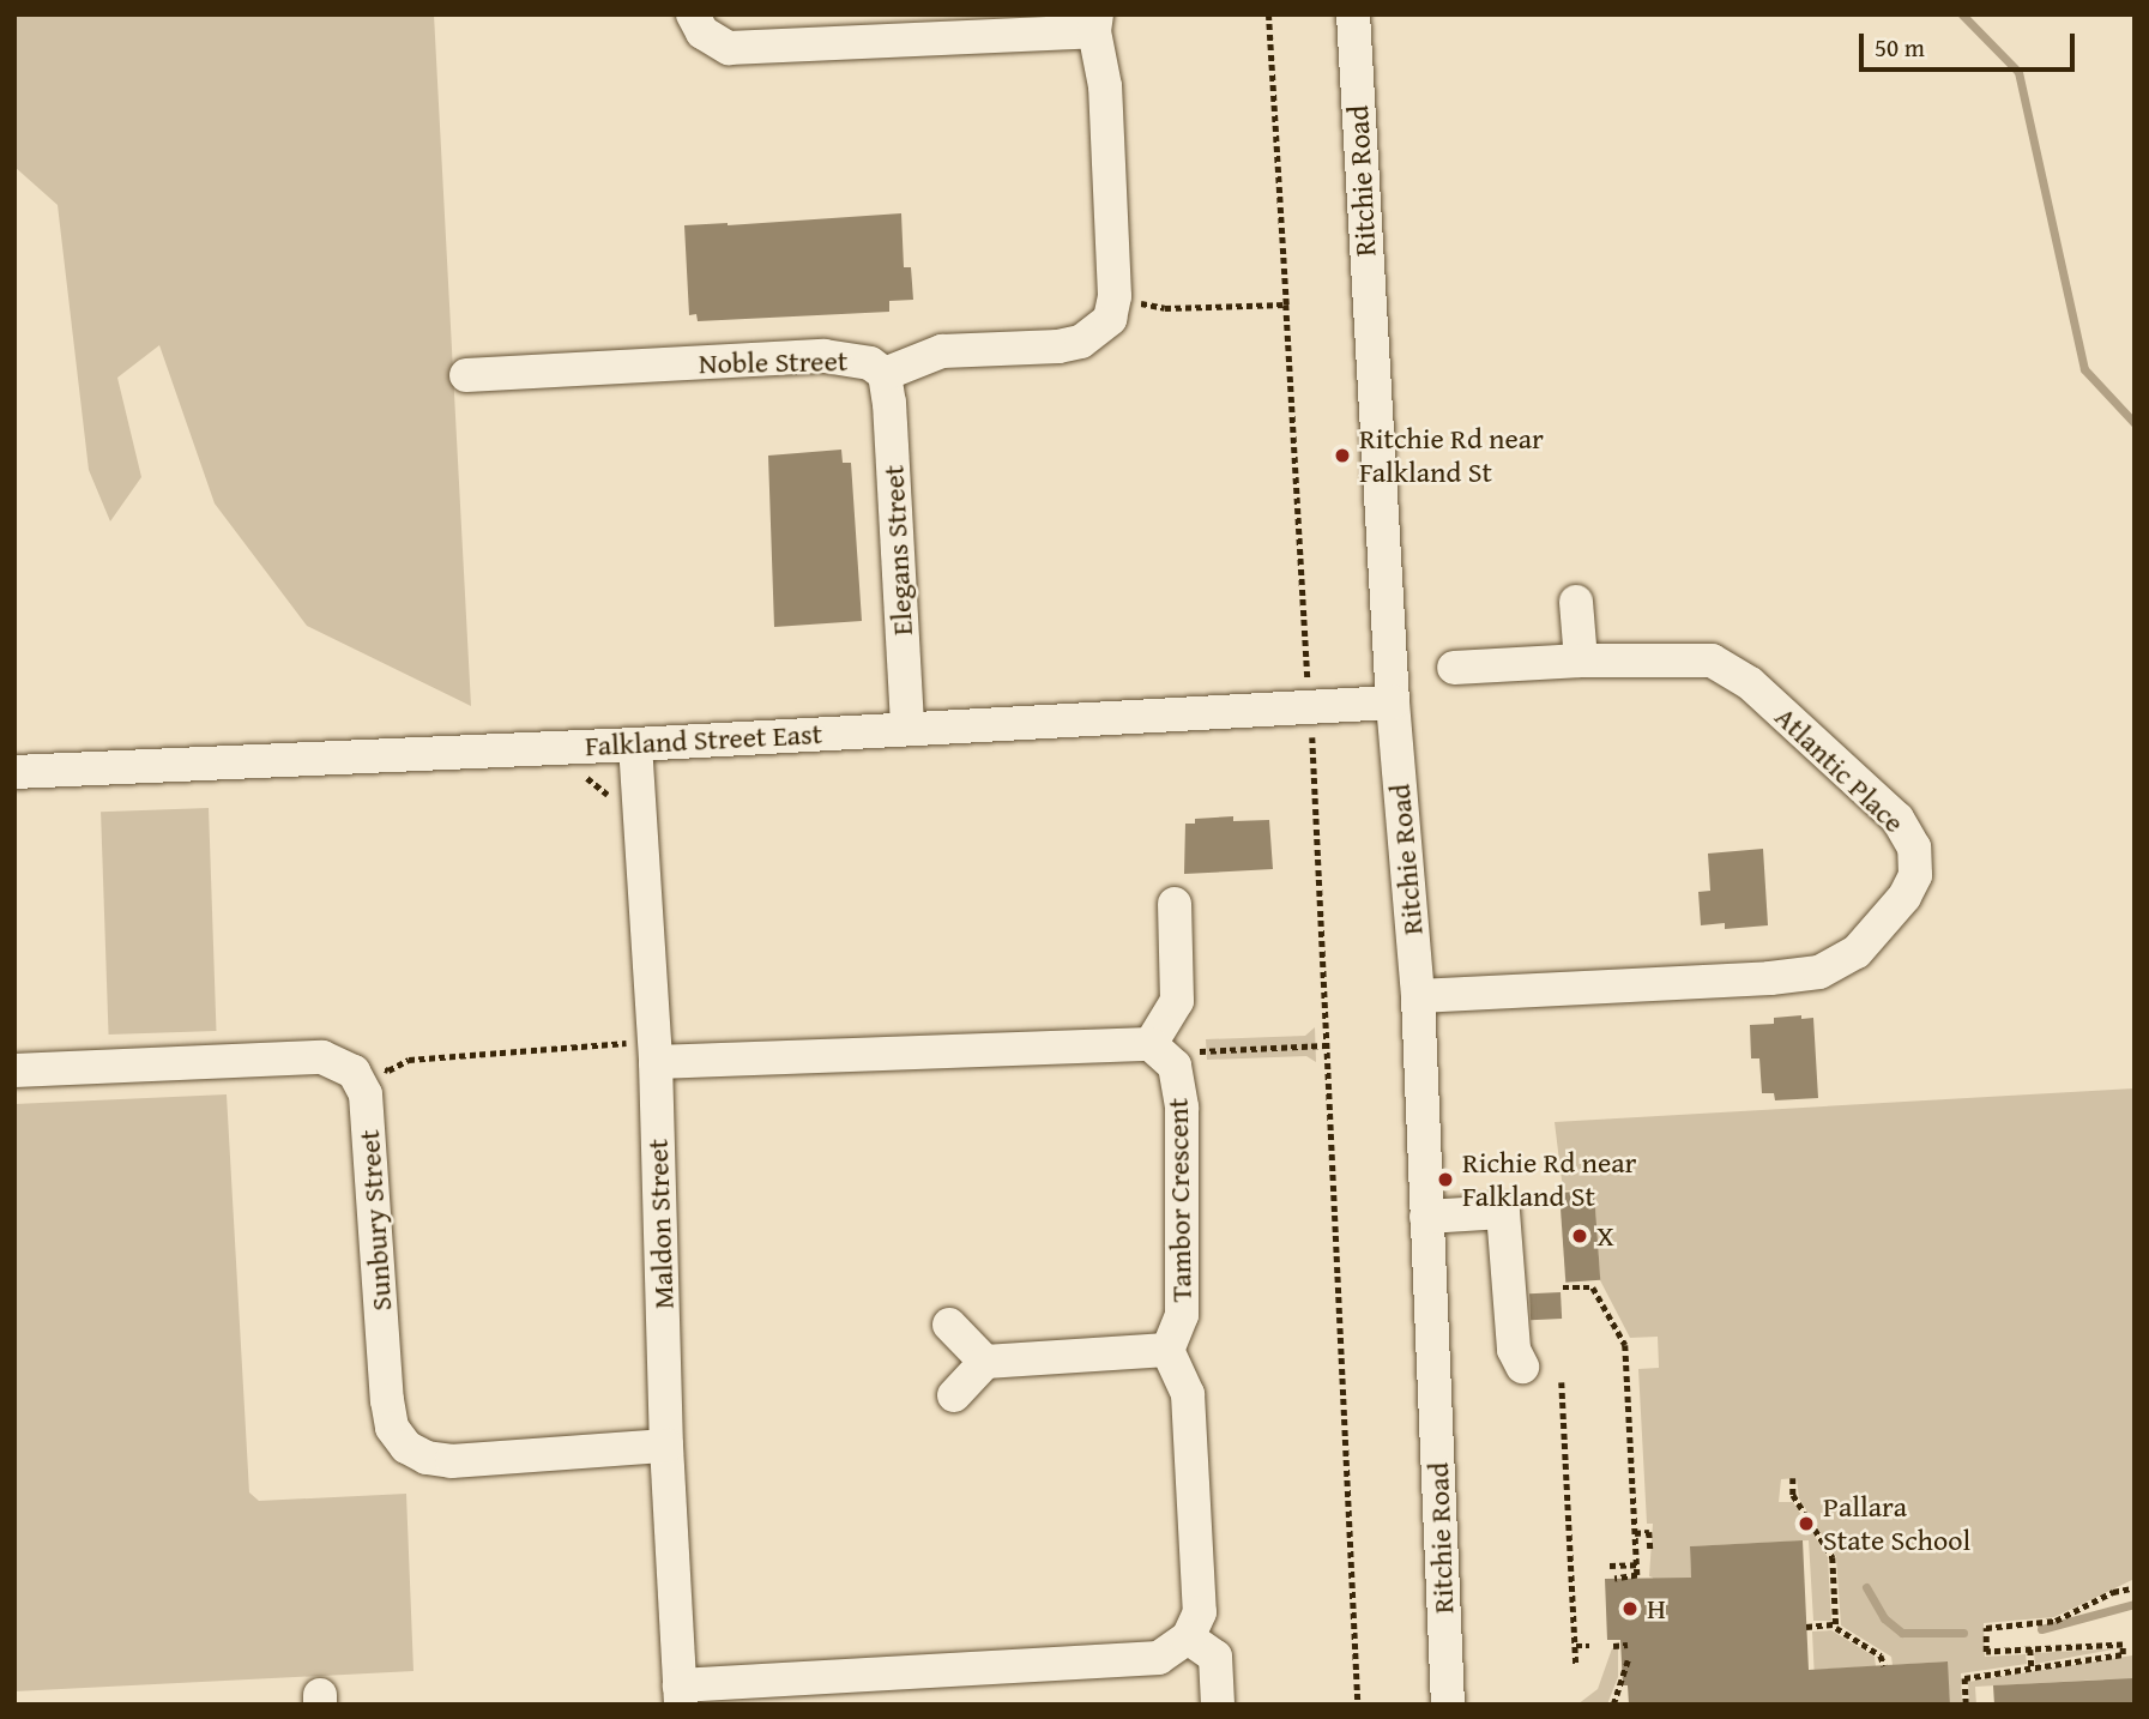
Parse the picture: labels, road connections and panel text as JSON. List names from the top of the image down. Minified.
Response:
{"streets":{"street":["Ritchie Road","Noble Street","Elegans Street","Falkland Street East","Atlantic Place","Tambor Crescent","Sunbury Street","Maldon Street"]},"crossings":[["Ritchie Road","Falkland Street East"],["Ritchie Road","Atlantic Place"],["Noble Street","Elegans Street"],["Elegans Street","Falkland Street East"],["Falkland Street East","Maldon Street"],["Sunbury Street","Maldon Street"]],"places":["Ritchie Rd near Falkland St","Richie Rd near Falkland St","X","Pallara State School","H"],"scale_bar":"50 m"}
